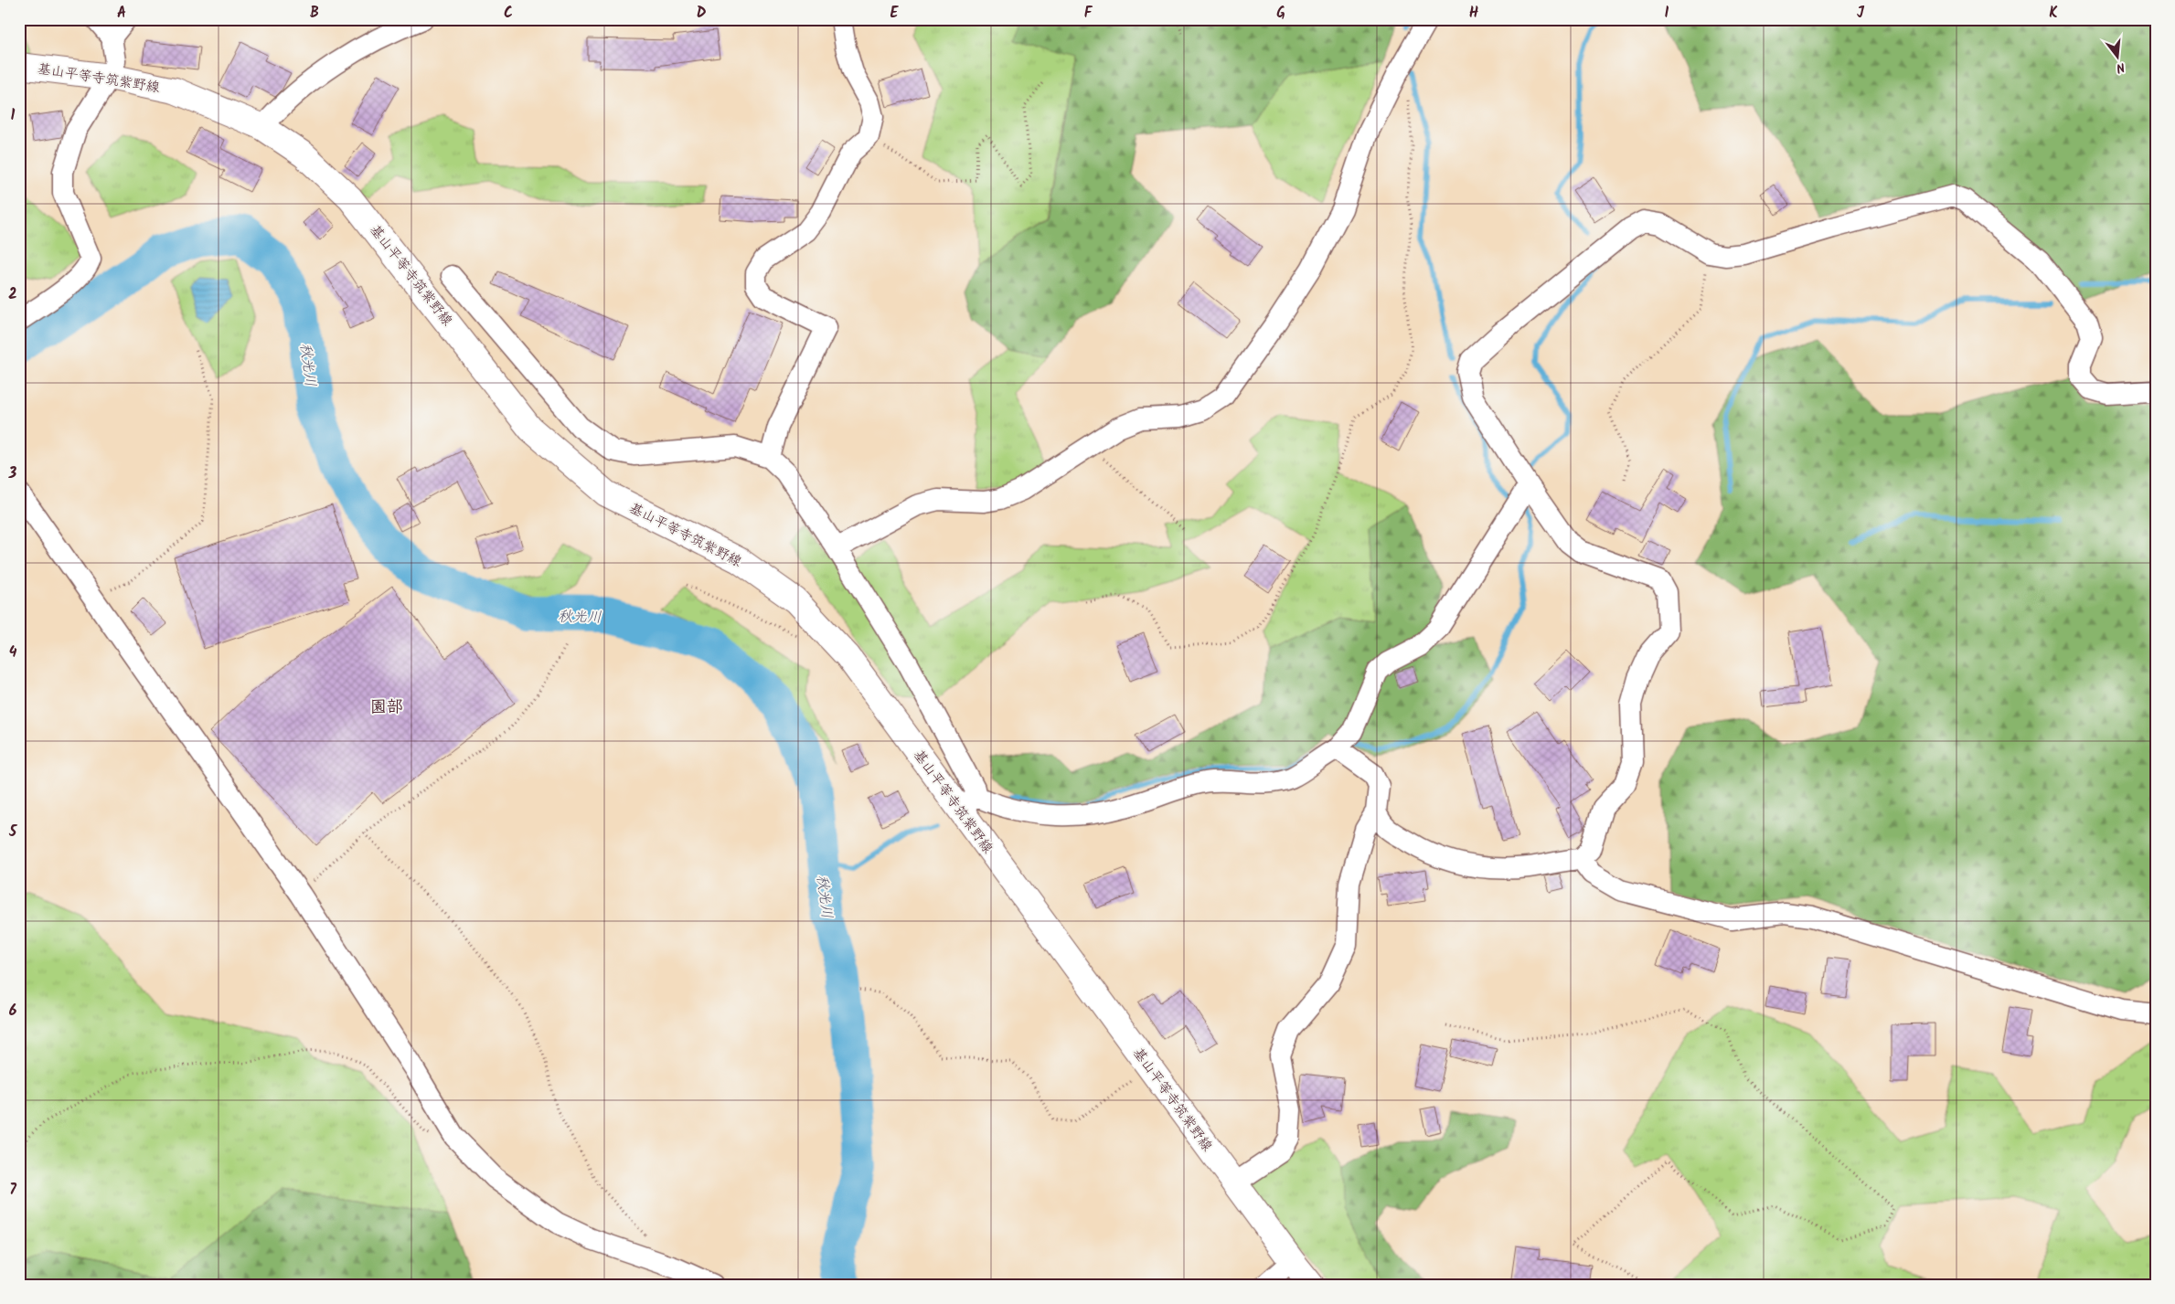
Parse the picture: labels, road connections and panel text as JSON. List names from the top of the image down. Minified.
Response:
{"streets":{"main road":["基山平等寺筑紫野線"]},"districts":["園部"],"water":["秋光川"],"north":"bottom","grid":{"columns":["A","B","C","D","E","F","G","H","I","J","K"],"rows":["1","2","3","4","5","6","7"]}}
